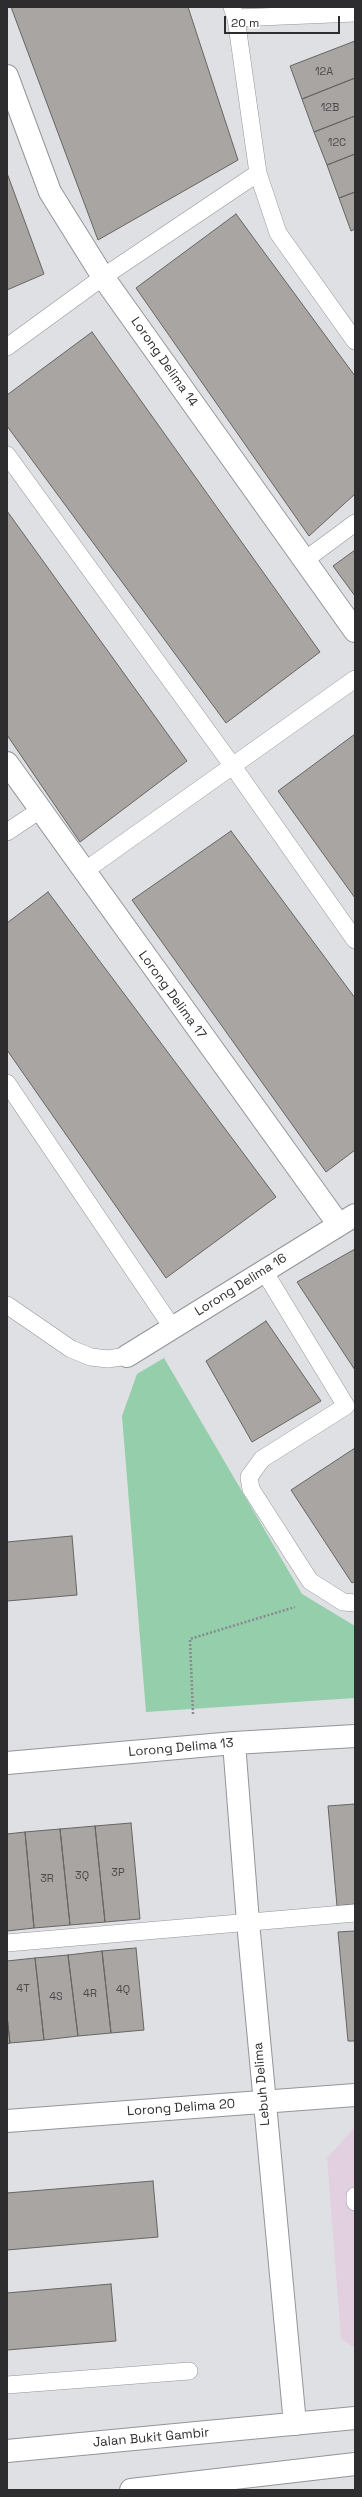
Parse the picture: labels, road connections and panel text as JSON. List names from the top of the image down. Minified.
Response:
{"streets":{"street":["Lorong Delima 14","Lorong Delima 17","Lorong Delima 16","Lorong Delima 13","Lebuh Delima","Lorong Delima 20","Jalan Bukit Gambir"]},"crossings":[["Lorong Delima 17","Lorong Delima 16"],["Lorong Delima 13","Lebuh Delima"],["Lebuh Delima","Lorong Delima 20"],["Lebuh Delima","Jalan Bukit Gambir"]],"house_numbers":["12A","12B","12C","3P","3Q","3R","4T","4Q","4R","4S"],"scale_bar":"20 m"}
